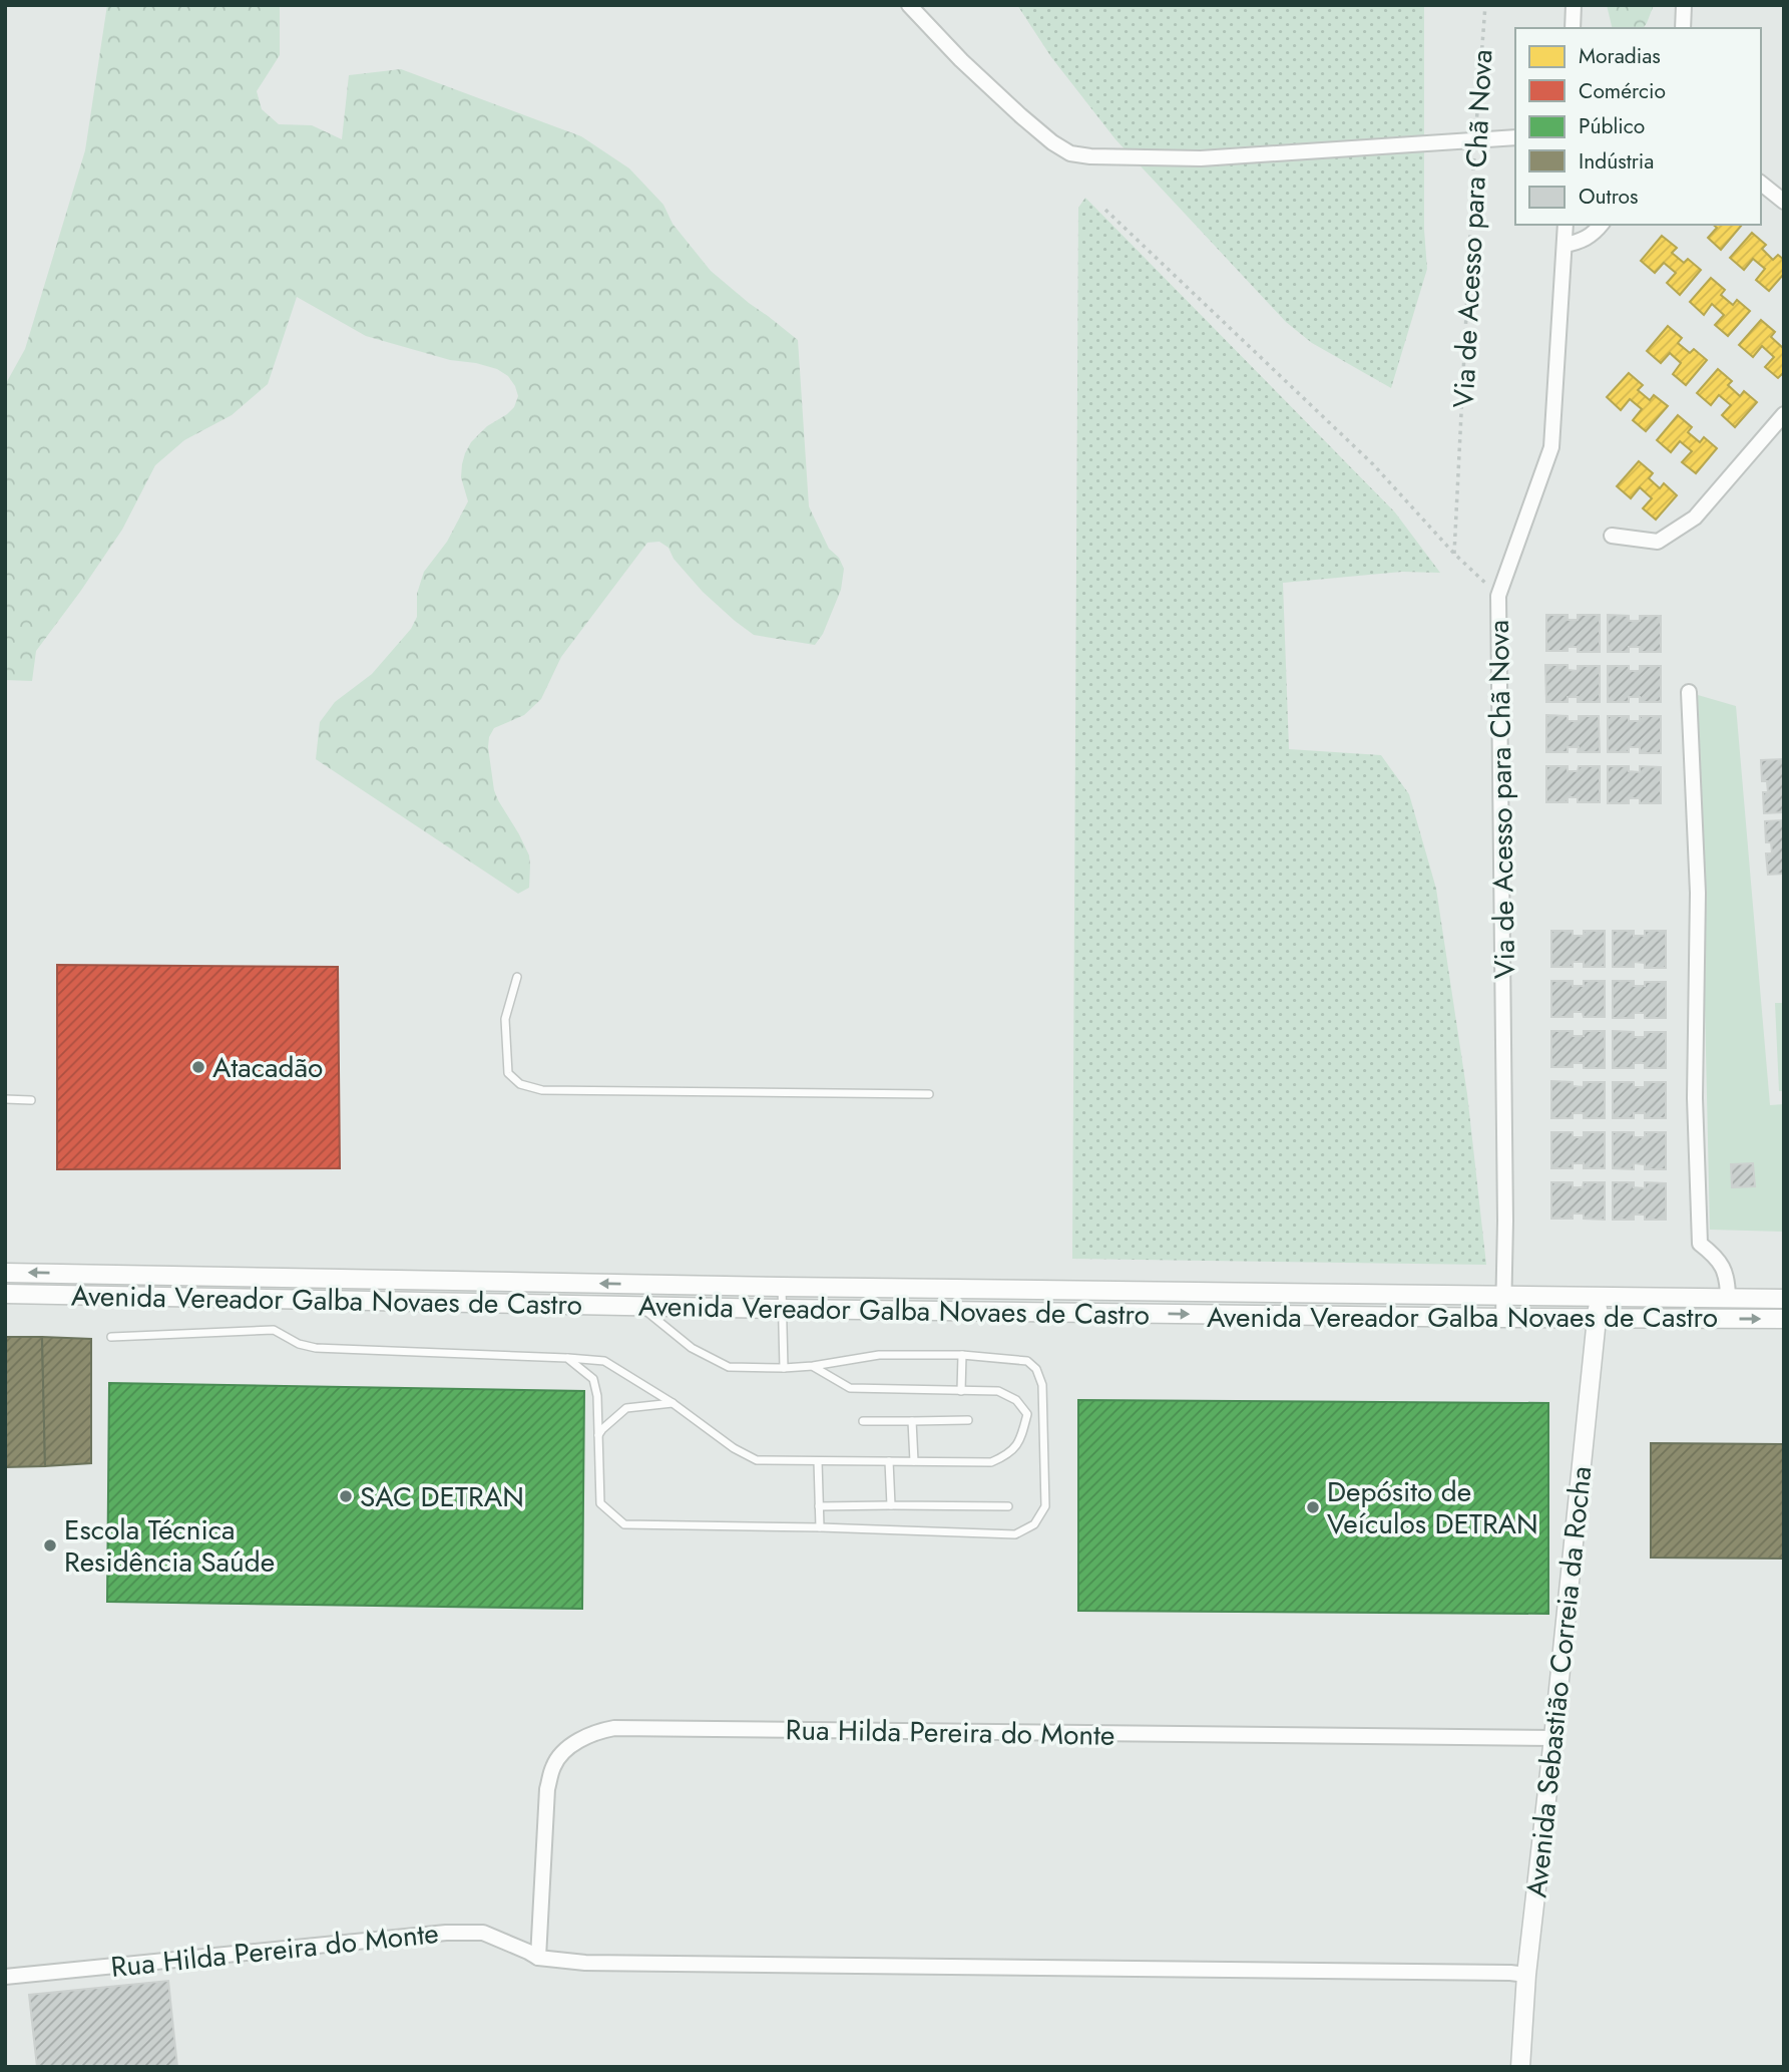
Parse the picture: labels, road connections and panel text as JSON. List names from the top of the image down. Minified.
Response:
{"streets":{"street":["Via de Acesso para Chã Nova","Avenida Vereador Galba Novaes de Castro","Avenida Sebastião Correia da Rocha","Rua Hilda Pereira do Monte"]},"crossings":[["Via de Acesso para Chã Nova","Avenida Vereador Galba Novaes de Castro"],["Avenida Vereador Galba Novaes de Castro","Avenida Sebastião Correia da Rocha"],["Avenida Sebastião Correia da Rocha","Rua Hilda Pereira do Monte"]],"places":["Atacadão","SAC DETRAN","Depósito de Veículos DETRAN","Escola Técnica Residência Saúde"],"legend":["Moradias","Comércio","Público","Indústria","Outros"]}
